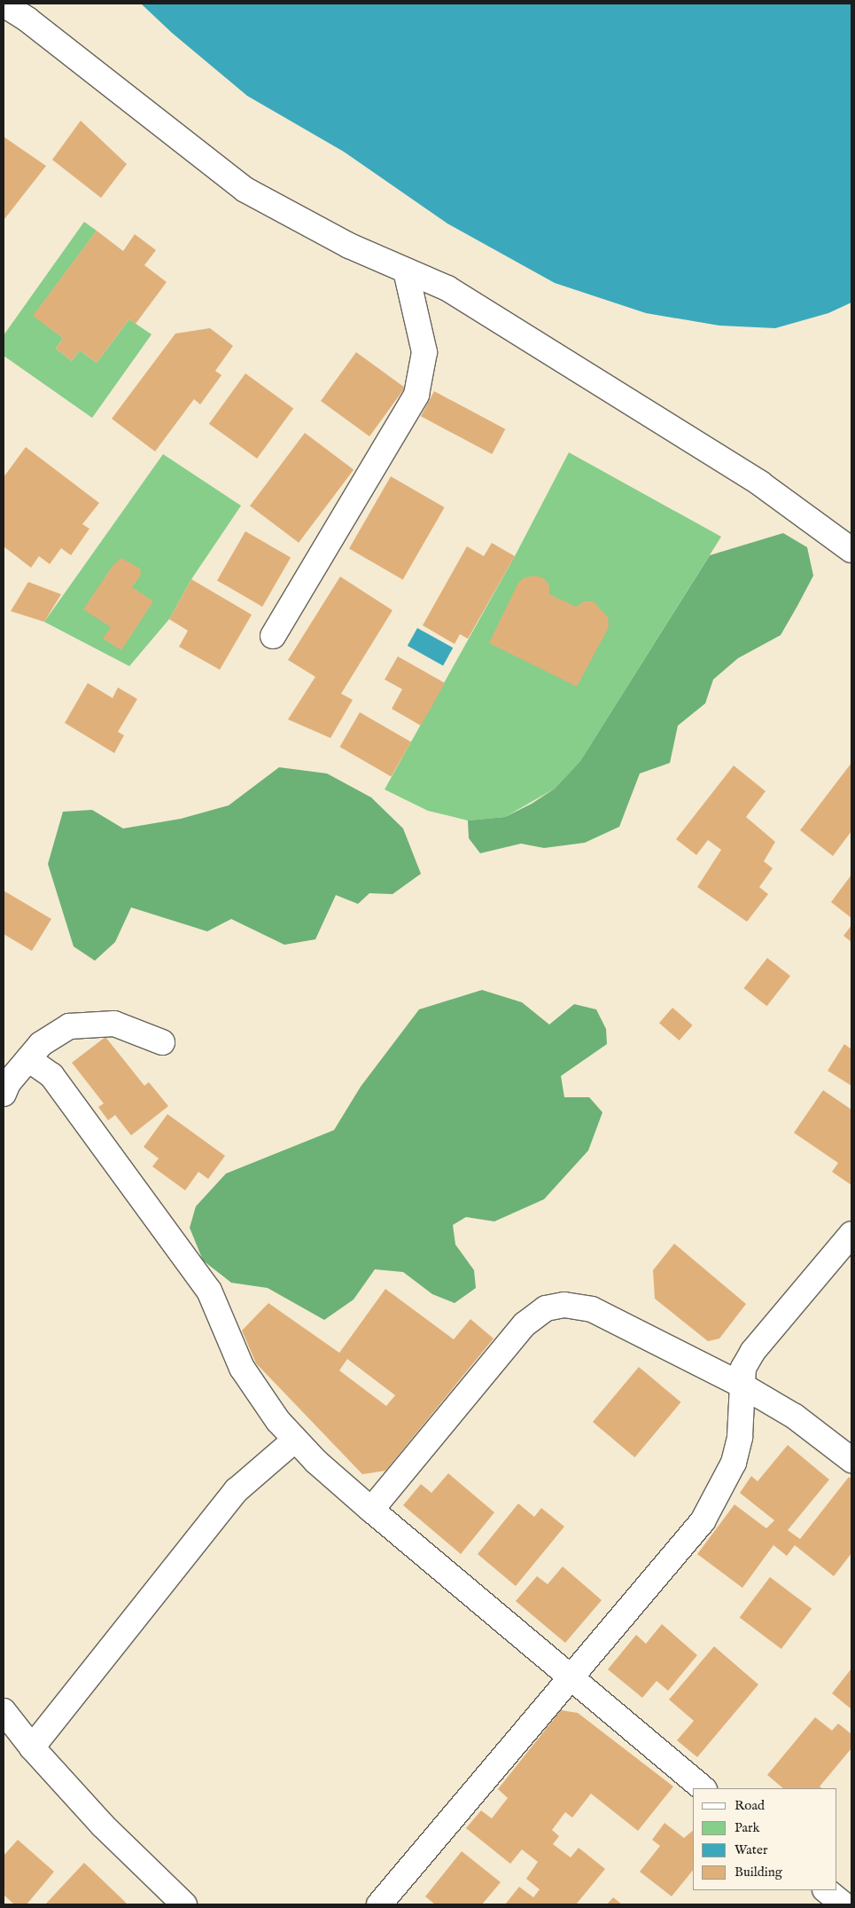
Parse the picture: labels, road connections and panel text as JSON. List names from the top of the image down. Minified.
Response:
{"legend":["Road","Park","Water","Building"]}
